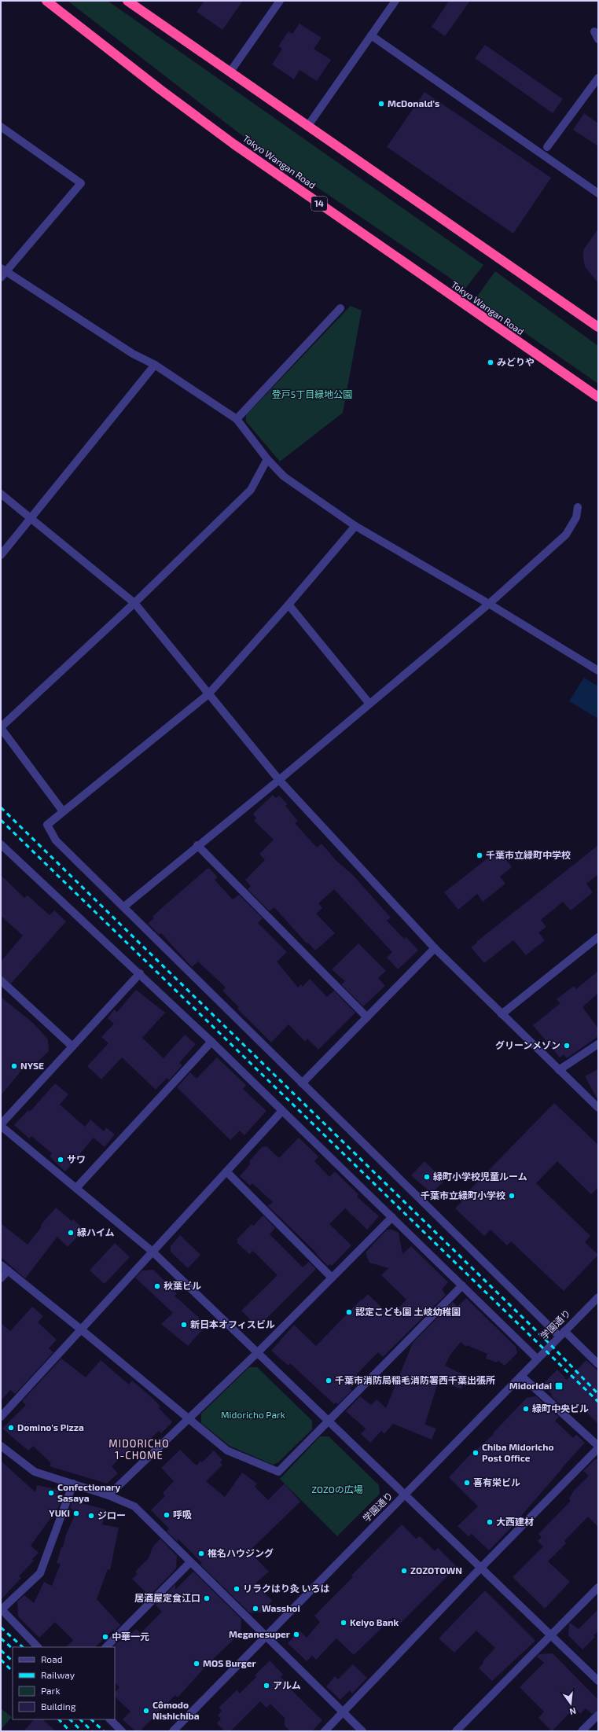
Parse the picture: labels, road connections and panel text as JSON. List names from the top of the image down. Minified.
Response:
{"streets":{"highway":["Tokyo Wangan Road","14"],"street":["学園通り"]},"districts":["MIDORICHO 1-CHOME"],"parks":["登戸5丁目緑地公園","Midoricho Park","ZOZOの広場"],"places":{"other":["McDonald's","みどりや","千葉市立緑町中学校","グリーンメゾン","NYSE","サワ","緑町小学校児童ルーム","千葉市立緑町小学校","緑ハイム","秋葉ビル","認定こども園 土岐幼稚園","新日本オフィスビル","千葉市消防局稲毛消防署西千葉出張所","緑町中央ビル","Domino's Pizza","Chiba Midoricho Post Office","喜有栄ビル","Confectionary Sasaya","YUKI","呼吸","ジロー","大西建材","椎名ハウジング","ZOZOTOWN","リラクはり灸 いろは","居酒屋定食江口","Wasshoi","Keiyo Bank","Meganesuper","中華一元","MOS Burger","アルム","Cômodo Nishichiba"],"transit":["Midoridai"]},"legend":["Road","Railway","Park","Building"],"north":"bottom"}
